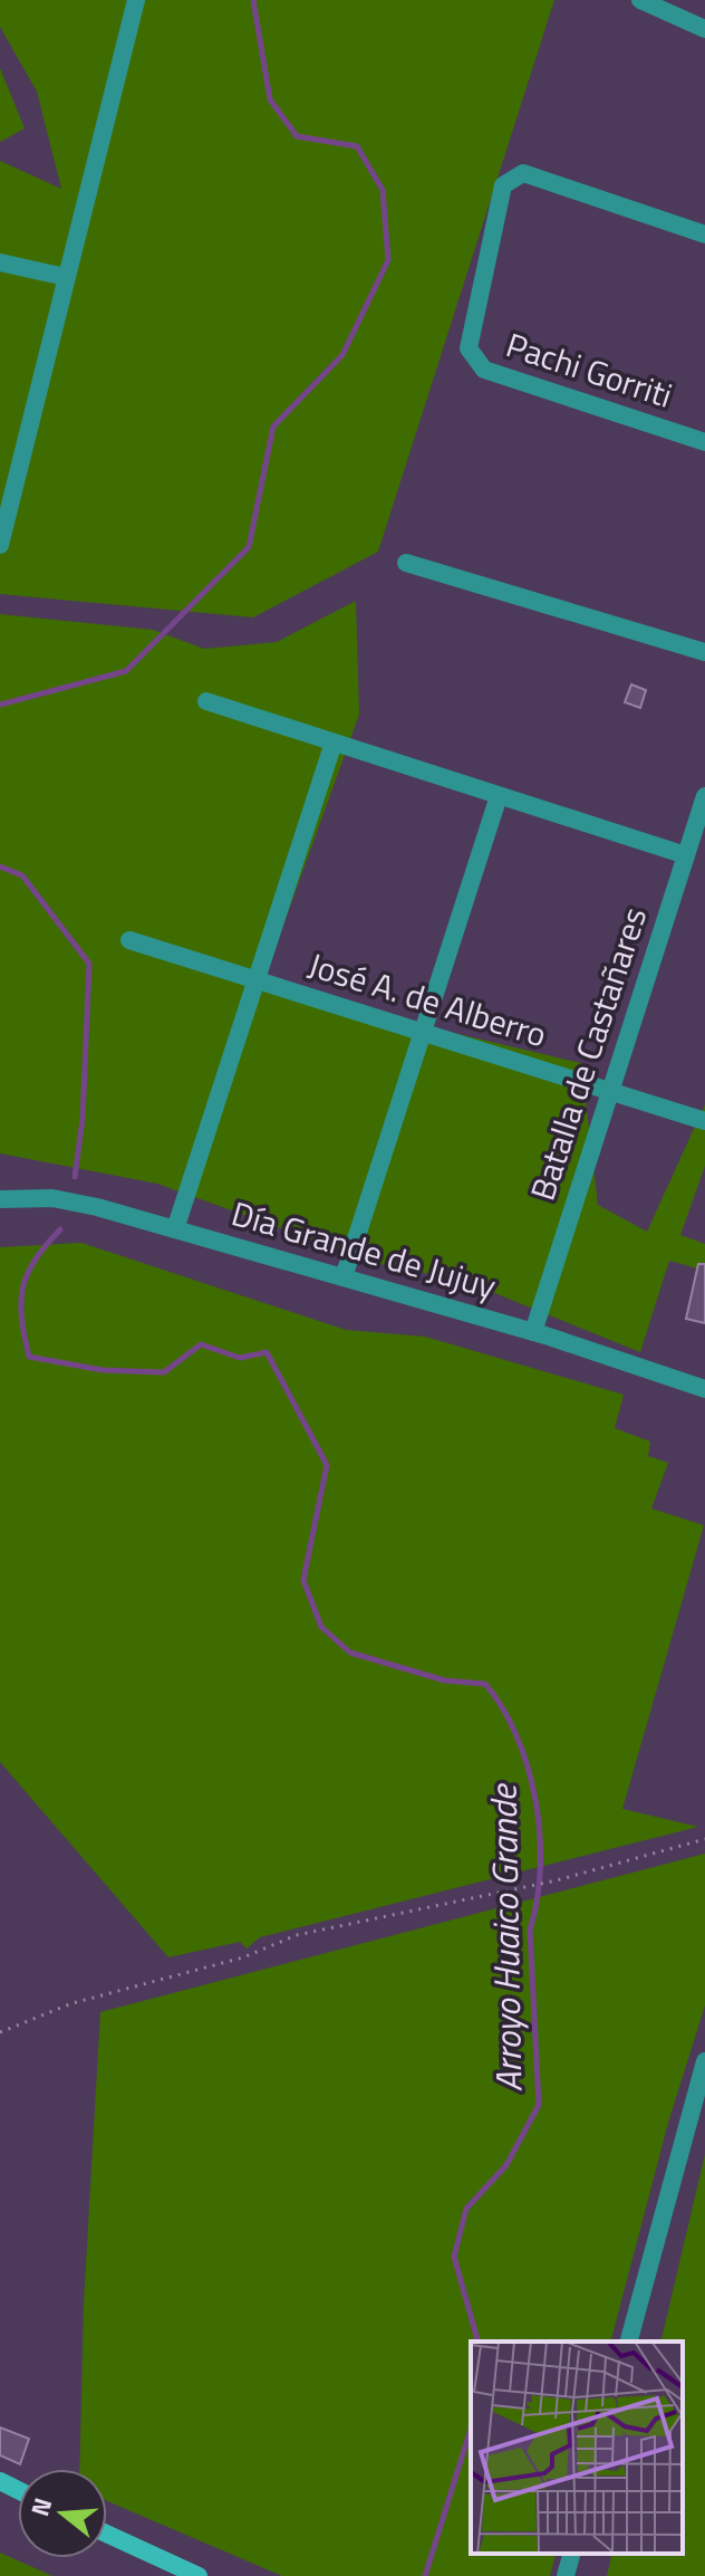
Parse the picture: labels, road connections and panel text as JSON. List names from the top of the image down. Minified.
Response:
{"streets":{"street":["Pachi Gorriti","José A. de Alberro","Batalla de Castañares","Día Grande de Jujuy"]},"crossings":[["José A. de Alberro","Batalla de Castañares"],["Batalla de Castañares","Día Grande de Jujuy"]],"water":["Arroyo Huaico Grande"],"north":"left"}
